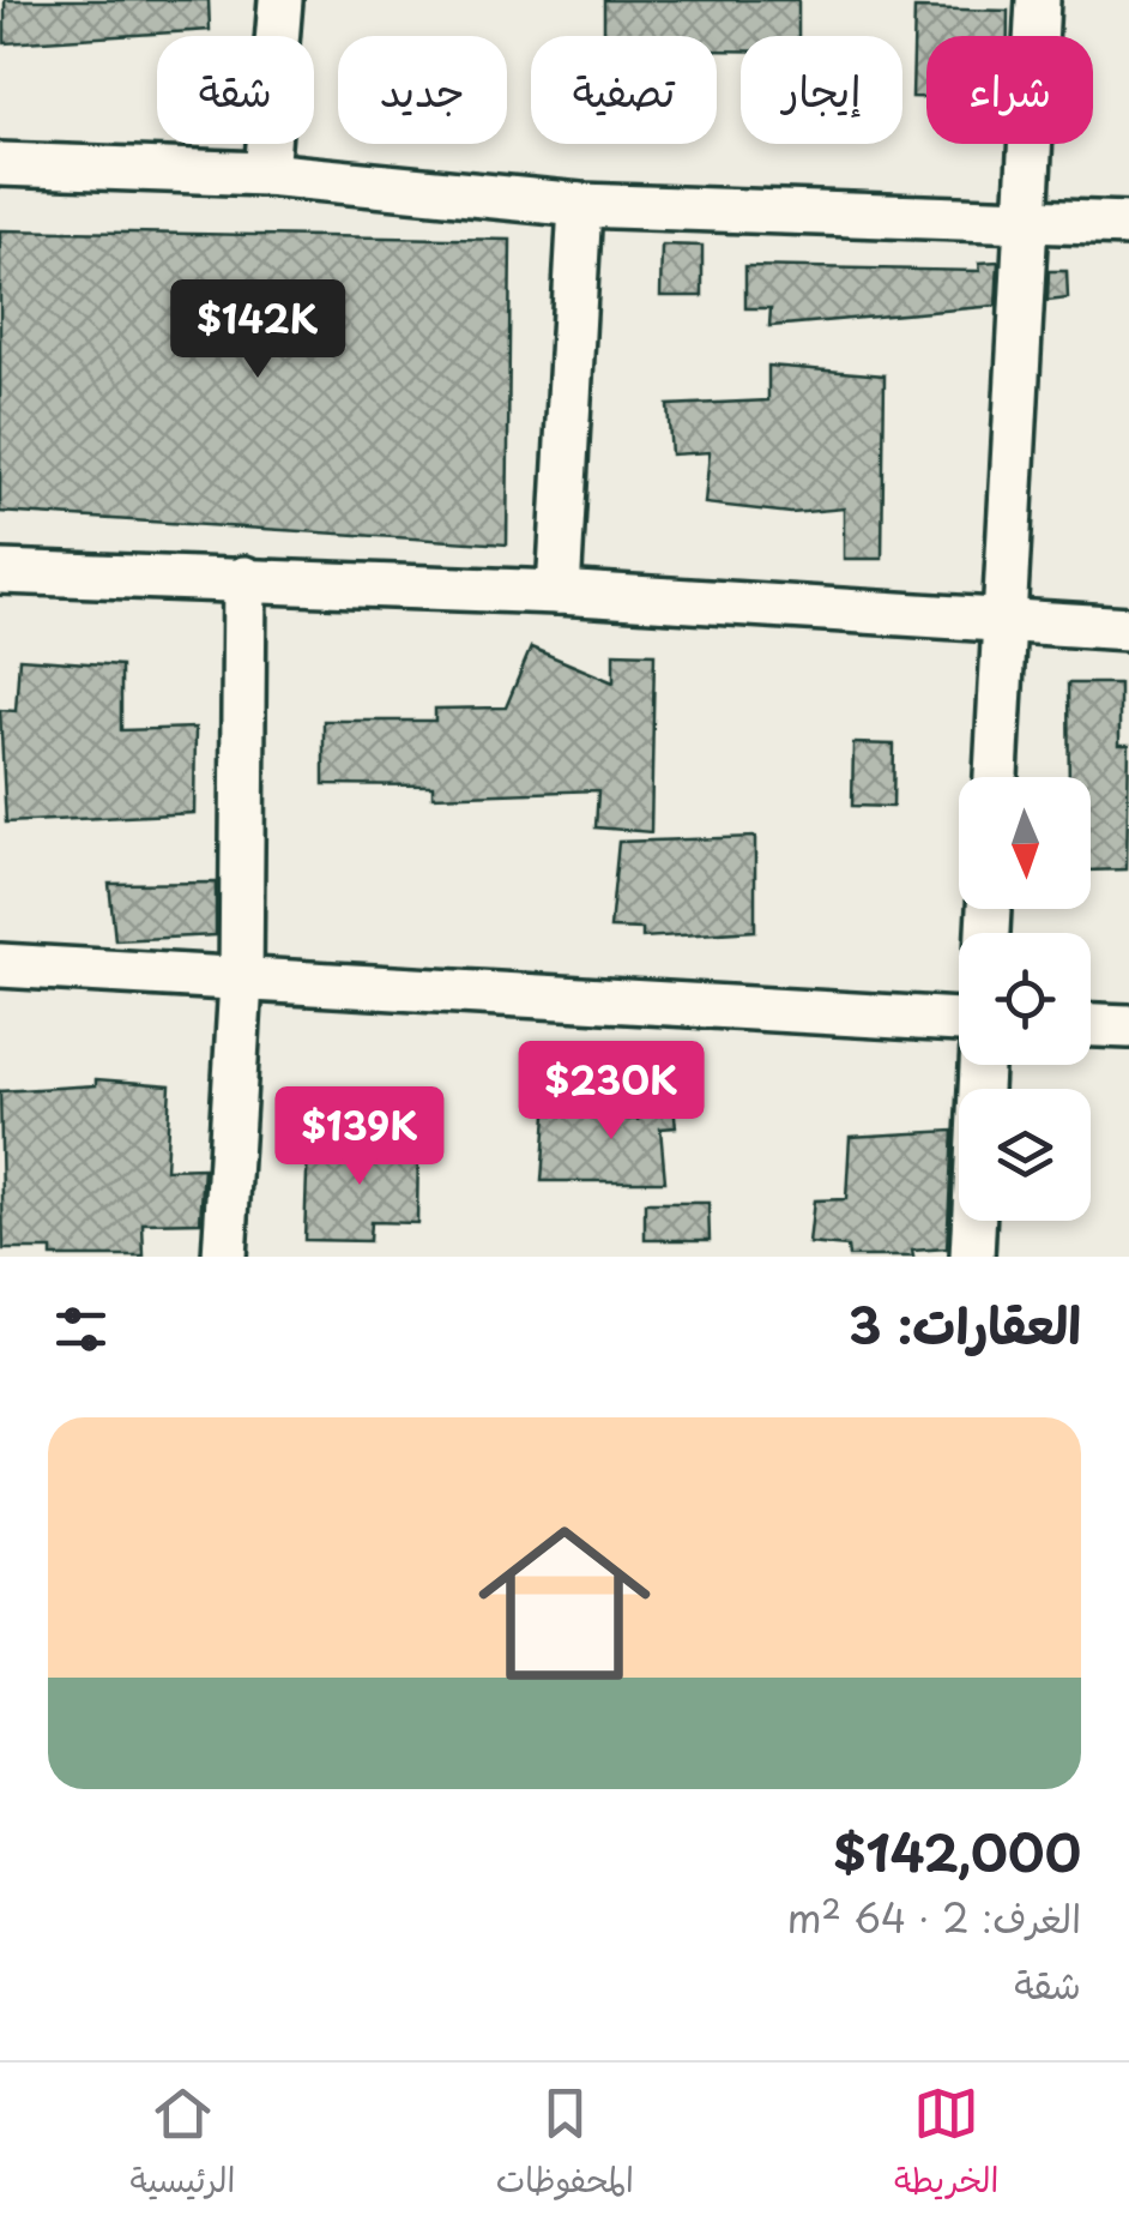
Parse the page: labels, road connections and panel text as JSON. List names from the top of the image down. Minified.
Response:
{"north":"bottom","page":{"chip":["شراء","إيجار","تصفية","جديد","شقة"],"price":["$142K","$230K","$139K"],"heading":"العقارات: 3","list":[{"name":"$142,000","note":"الغرف: 2 · 64 m² · شقة"}],"tabs":["الخريطة","المحفوظات","الرئيسية"]}}
